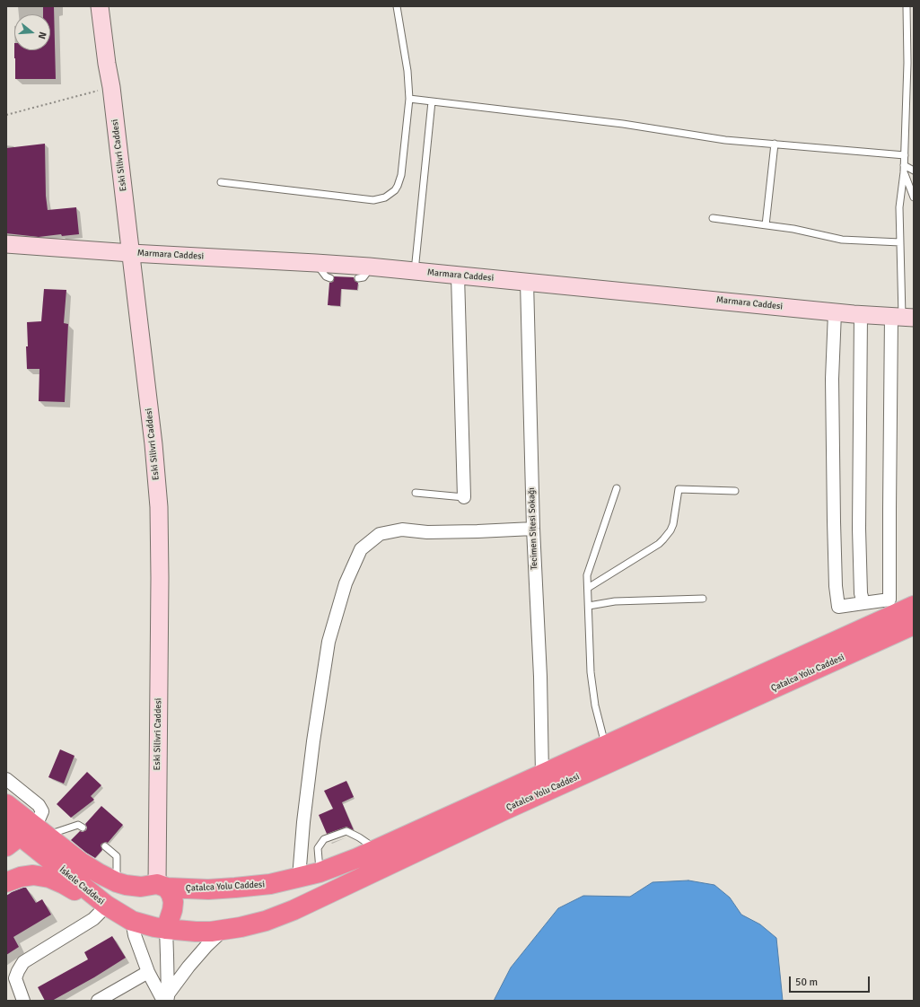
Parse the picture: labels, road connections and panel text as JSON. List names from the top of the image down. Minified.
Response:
{"streets":{"highway":["Çatalca Yolu Caddesi","İskele Caddesi"],"main road":["Eski Silivri Caddesi","Marmara Caddesi"],"street":["Tecimen Sitesi Sokağı"]},"crossings":[["Eski Silivri Caddesi","Marmara Caddesi"],["Eski Silivri Caddesi","Çatalca Yolu Caddesi"],["Eski Silivri Caddesi","İskele Caddesi"],["Marmara Caddesi","Tecimen Sitesi Sokağı"],["Tecimen Sitesi Sokağı","Çatalca Yolu Caddesi"],["Çatalca Yolu Caddesi","İskele Caddesi"]],"scale_bar":"50 m","north":"right"}
